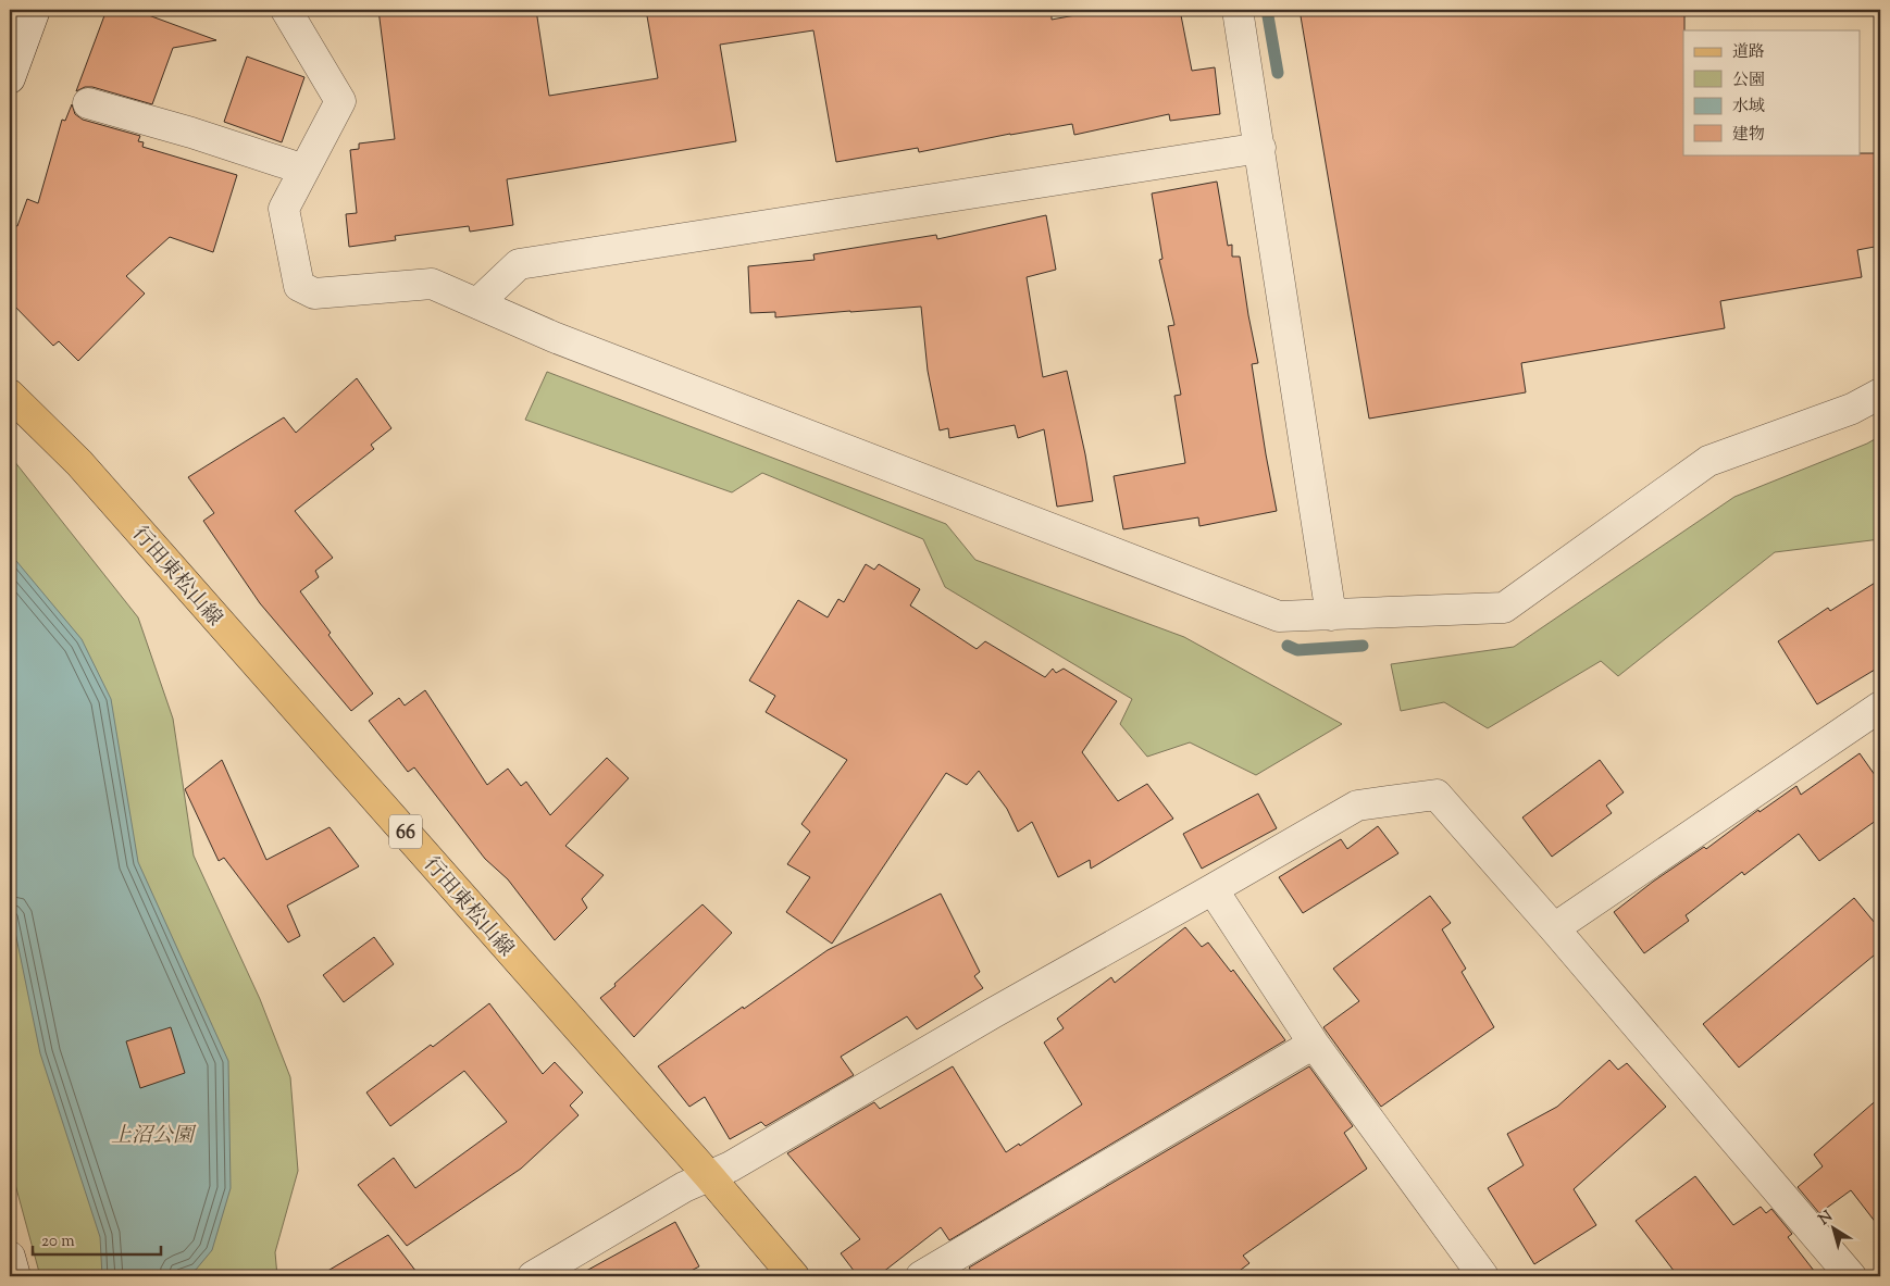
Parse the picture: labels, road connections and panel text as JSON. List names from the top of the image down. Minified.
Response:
{"streets":{"main road":["行田東松山線","66"]},"parks":["上沼公園"],"legend":["道路","公園","水域","建物"],"scale_bar":"20 m","north":"top left"}
